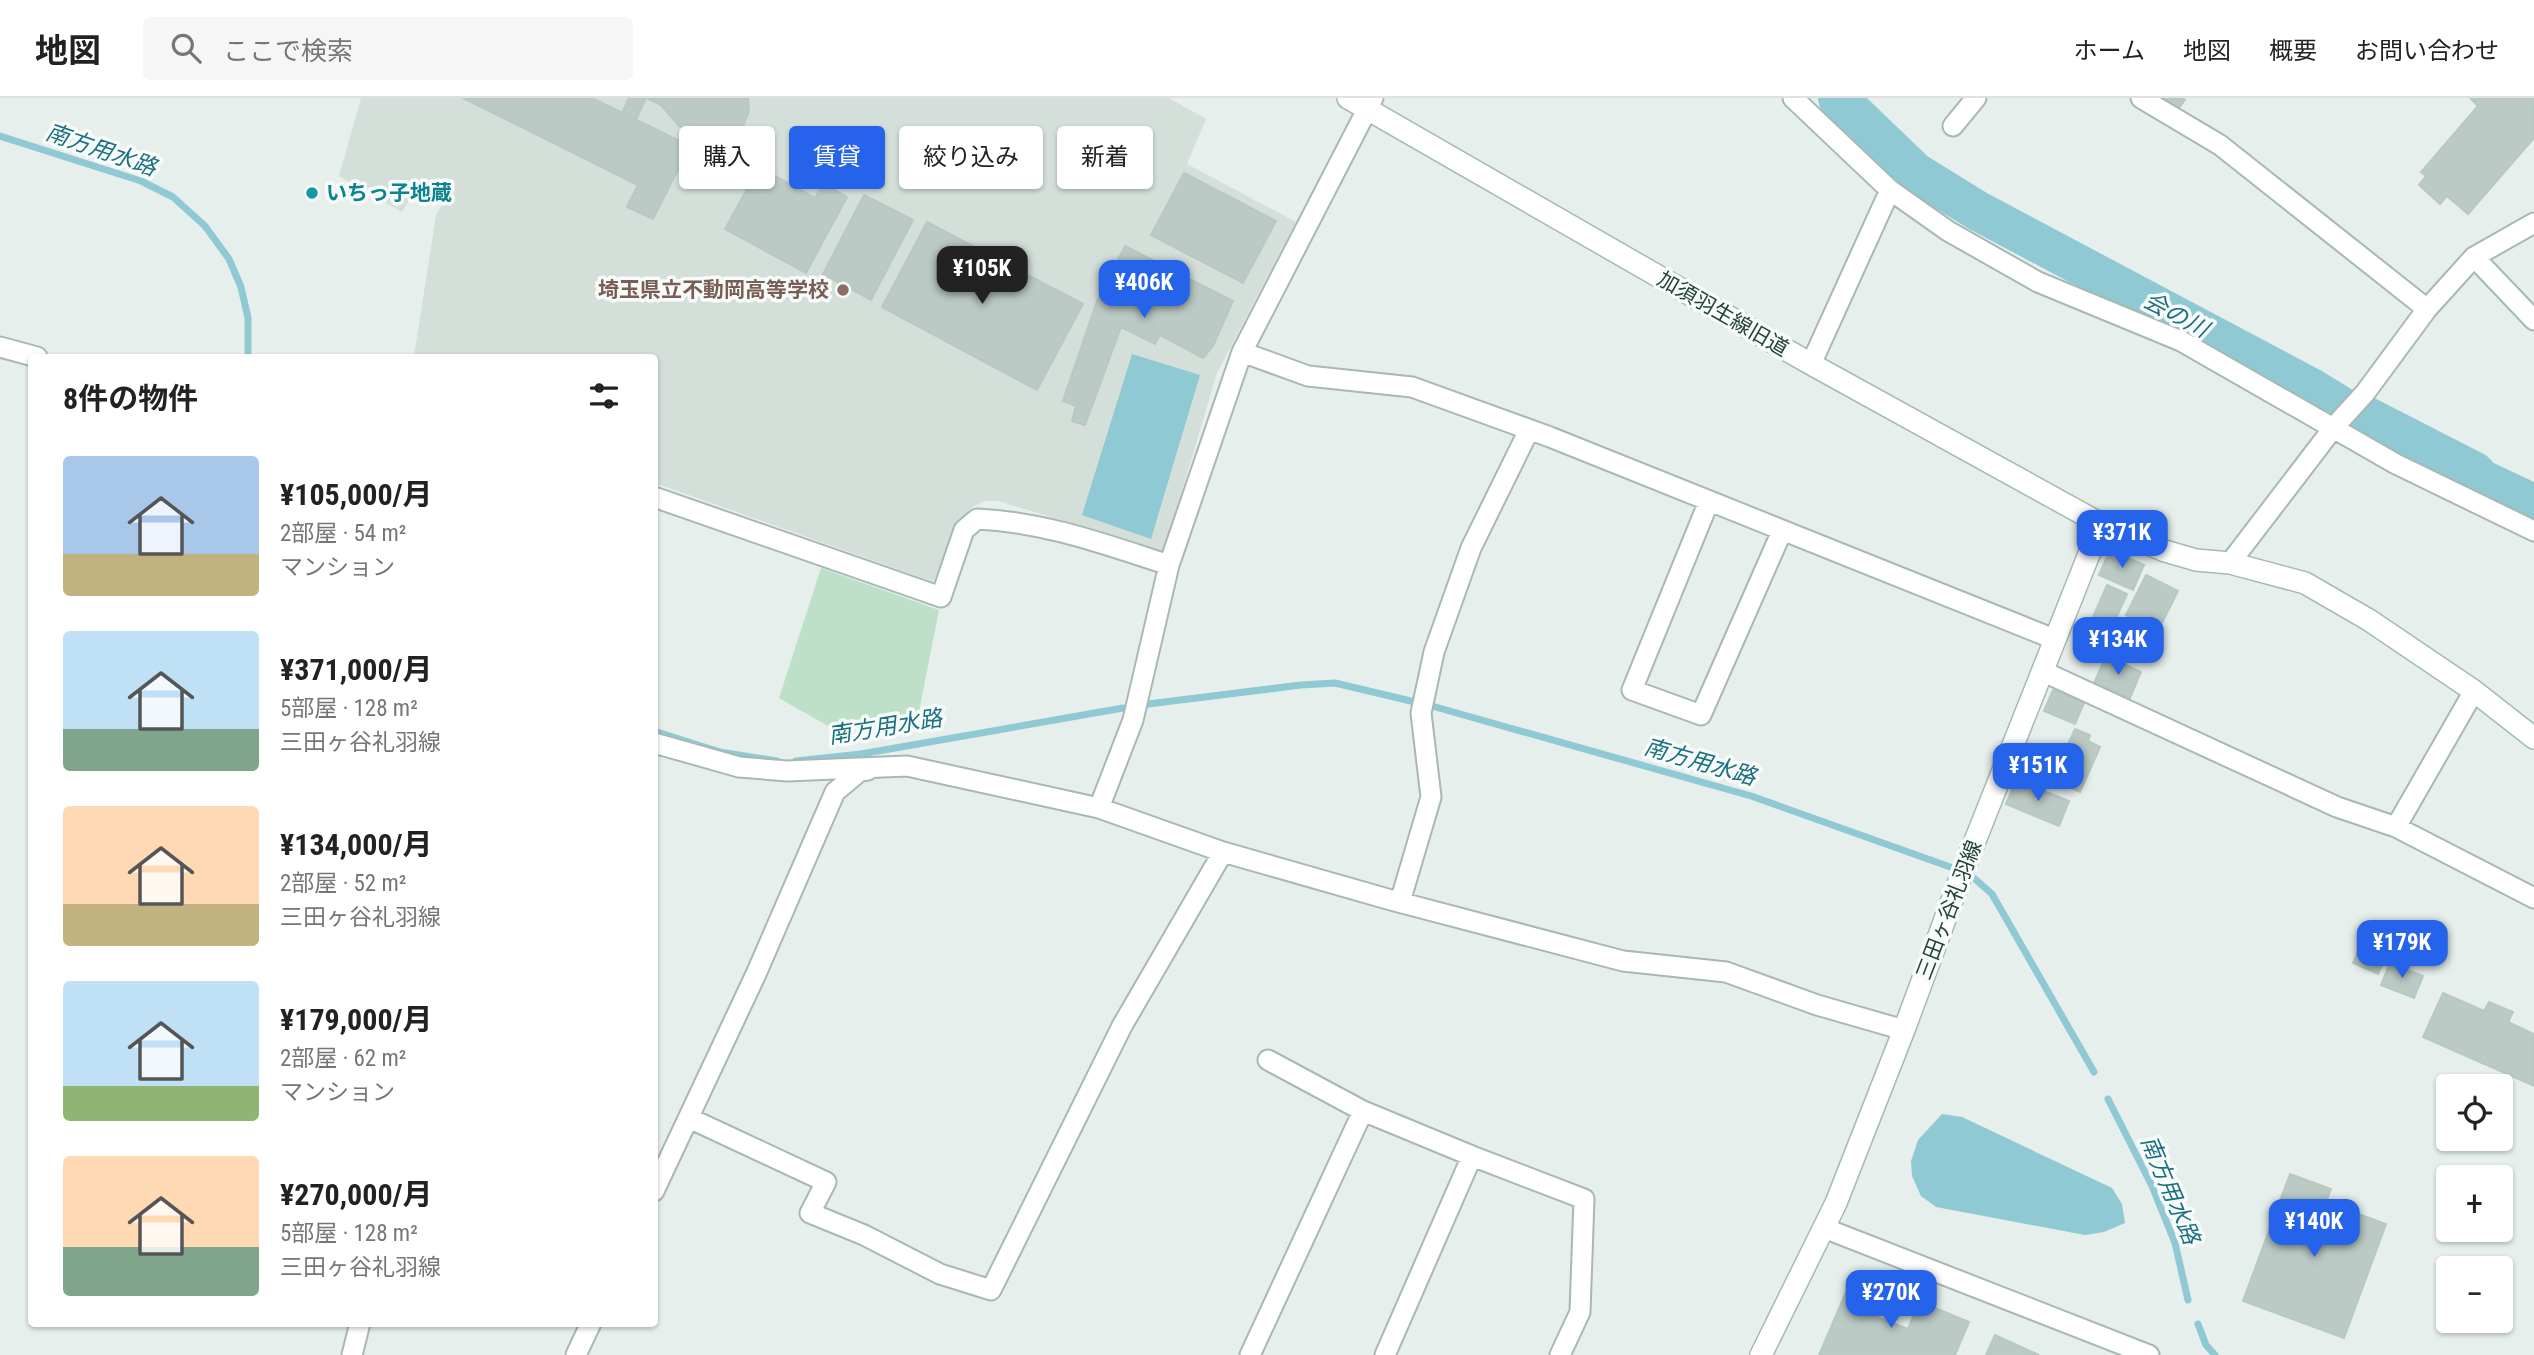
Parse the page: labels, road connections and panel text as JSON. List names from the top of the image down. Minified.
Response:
{"streets":{"main road":["加須羽生線旧道","三田ヶ谷礼羽線"]},"crossings":[["加須羽生線旧道","三田ヶ谷礼羽線"]],"water":["南方用水路","会の川"],"places":["いちっ子地蔵","埼玉県立不動岡高等学校"],"page":{"header":"地図","search":"ここで検索","nav":["ホーム","地図","概要","お問い合わせ"],"chip":["購入","賃貸","絞り込み","新着"],"price":["¥105K","¥406K","¥371K","¥134K","¥151K","¥179K","¥140K","¥270K"],"heading":"8件の物件","list":[{"name":"¥105,000/月","note":"2部屋 · 54 m² · マンション"},{"name":"¥371,000/月","note":"5部屋 · 128 m² · 三田ヶ谷礼羽線"},{"name":"¥134,000/月","note":"2部屋 · 52 m² · 三田ヶ谷礼羽線"},{"name":"¥179,000/月","note":"2部屋 · 62 m² · マンション"},{"name":"¥270,000/月","note":"5部屋 · 128 m² · 三田ヶ谷礼羽線"}],"map_buttons":["+","−"]}}
